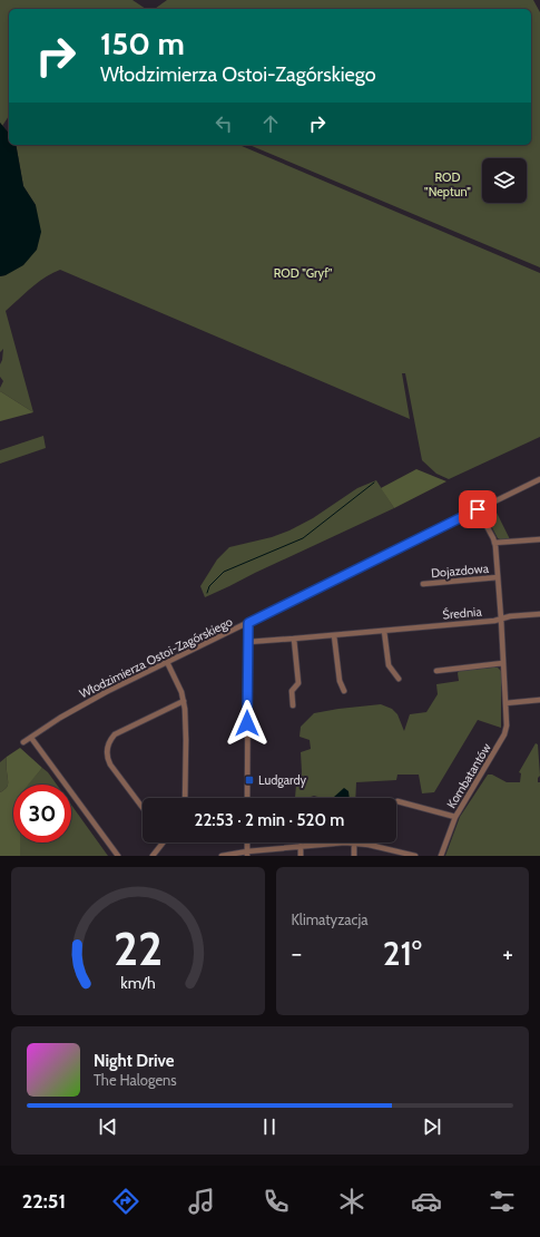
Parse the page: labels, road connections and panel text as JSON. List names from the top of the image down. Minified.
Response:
{"streets":{"street":["Dojazdowa","Średnia","Włodzimierza Ostoi-Zagórskiego","Kombatantów"]},"crossings":[["Dojazdowa","Średnia"],["Dojazdowa","Włodzimierza Ostoi-Zagórskiego"],["Dojazdowa","Kombatantów"]],"parks":["ROD \"Neptun\"","ROD \"Gryf\""],"places":{"transit":["Ludgardy"]},"page":{"turn":["150 m","Włodzimierza Ostoi-Zagórskiego"],"limit":"30","trip":"22:53 · 2 min · 520 m","tile":"Klimatyzacja","heat":["−","21°","+"],"song":["Night Drive","The Halogens"],"tabs":"22:51","gauge":["22","km/h"]}}
